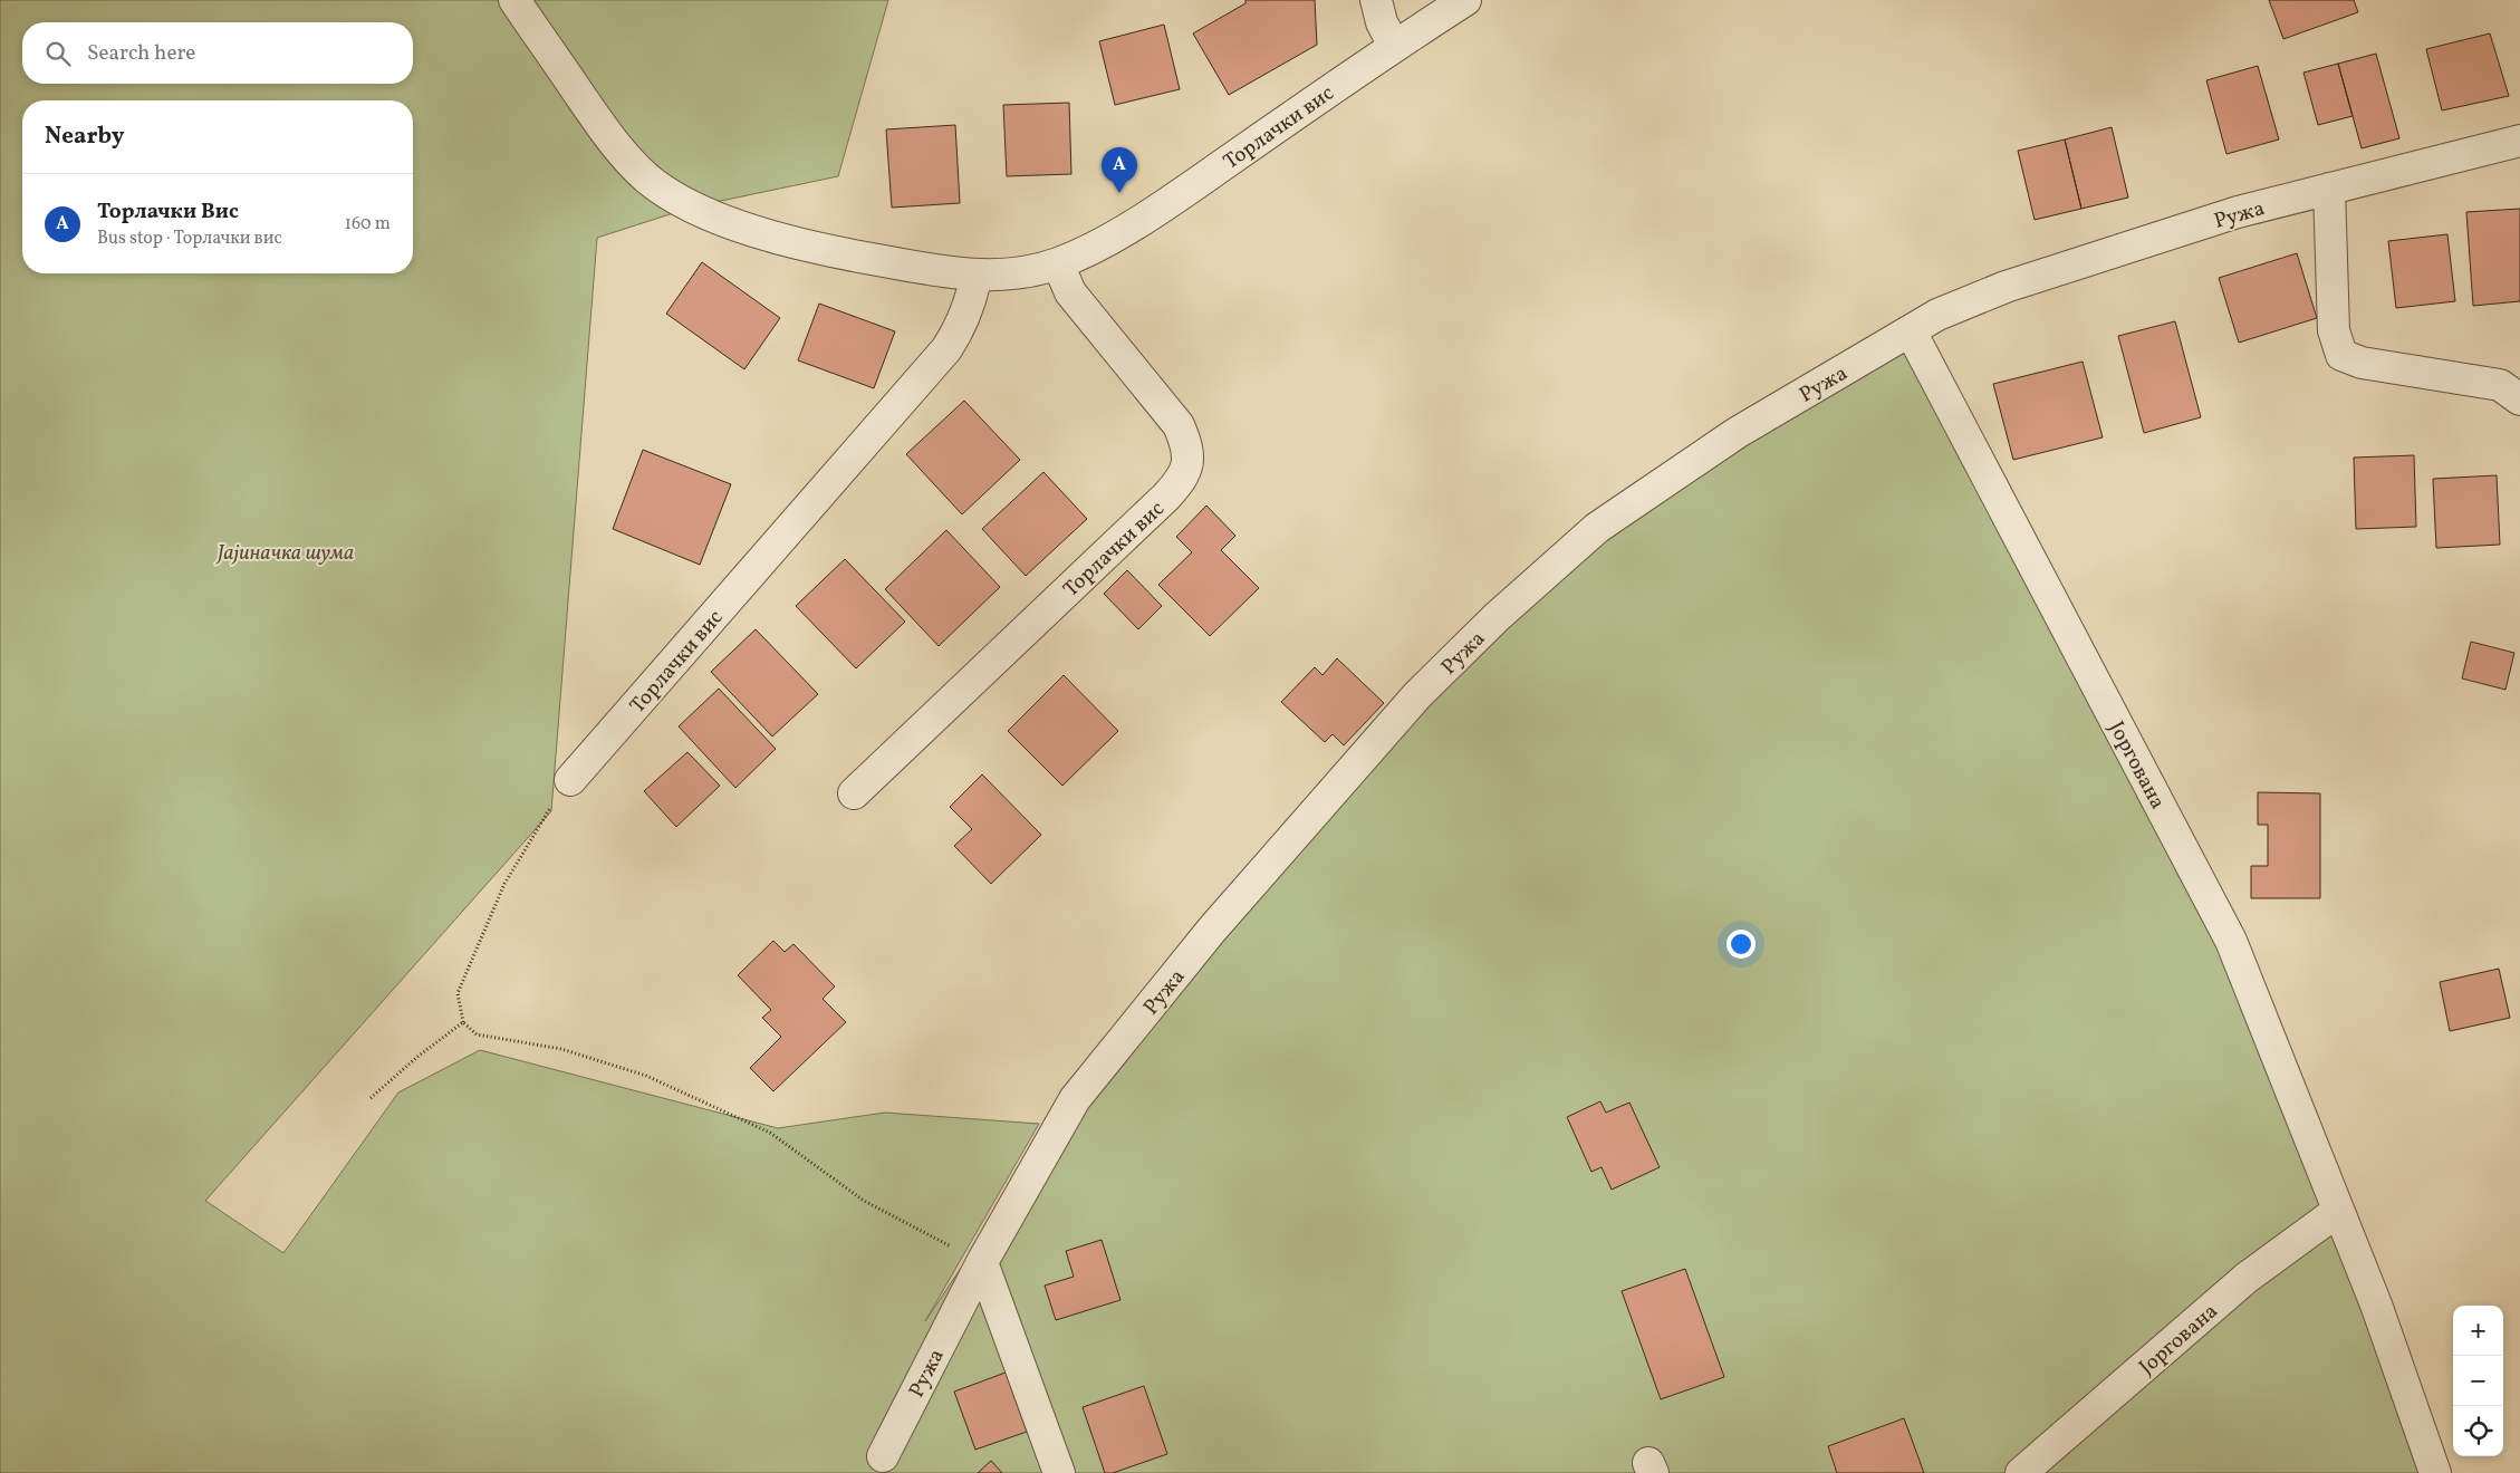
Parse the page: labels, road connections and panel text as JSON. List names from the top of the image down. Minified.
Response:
{"streets":{"street":["Торлачки вис","Ружа","Јоргована"]},"crossings":[["Ружа","Јоргована"]],"parks":["Јајиначка шума"],"page":{"search":"Search here","heading":"Nearby","pins":"A","list":[{"mark":"A","name":"Торлачки Вис","note":"Bus stop · Торлачки вис","value":"160 m"}],"map_buttons":["+","−"]}}
